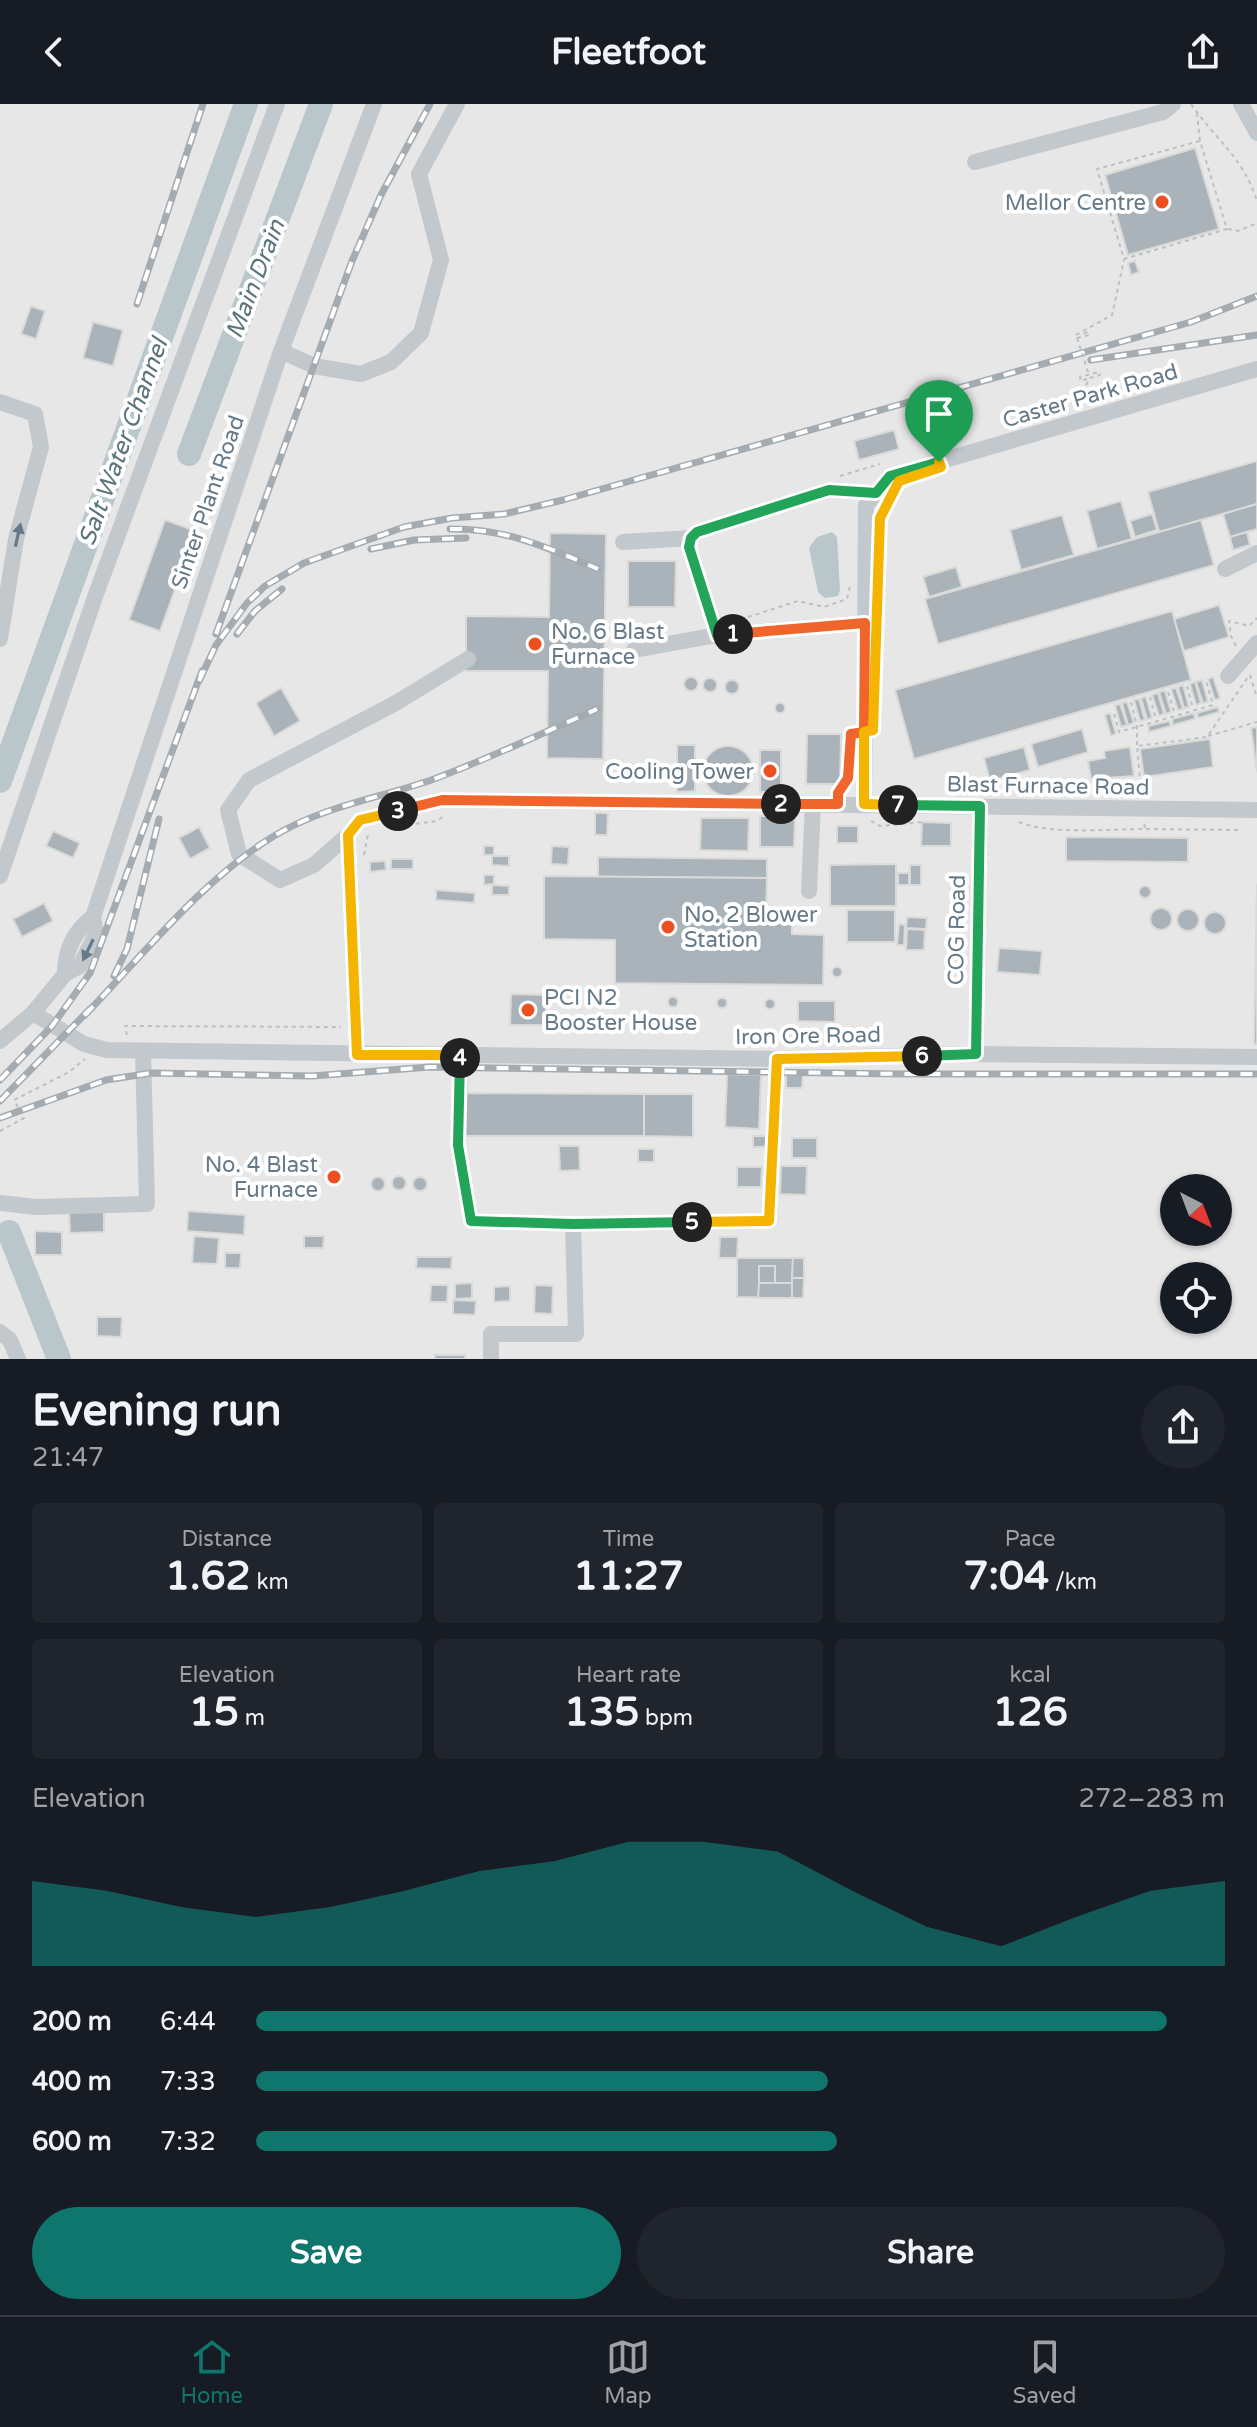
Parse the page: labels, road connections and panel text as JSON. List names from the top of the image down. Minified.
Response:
{"streets":{"street":["Caster Park Road","Sinter Plant Road","Blast Furnace Road","COG Road","Iron Ore Road"]},"crossings":[["Sinter Plant Road","Iron Ore Road"],["Blast Furnace Road","COG Road"],["COG Road","Iron Ore Road"]],"water":["Main Drain","Salt Water Channel"],"places":["Mellor Centre","No. 6 Blast Furnace","Cooling Tower","No. 2 Blower Station","PCI N2 Booster House","No. 4 Blast Furnace"],"north":"bottom right","page":{"header":"Fleetfoot","pins":["1","2","7","3","6","4","5"],"heading":["Evening run","21:47"],"stats":[["Distance","1.62 km"],["Time","11:27"],["Pace","7:04 /km"],["Elevation","15 m"],["Heart rate","135 bpm"],["kcal","126"]],"chart":["Elevation","272–283 m"],"list":[{"name":"200 m","note":"6:44"},{"name":"400 m","note":"7:33"},{"name":"600 m","note":"7:32"}],"buttons":["Save","Share"],"tabs":["Home","Map","Saved"]}}
